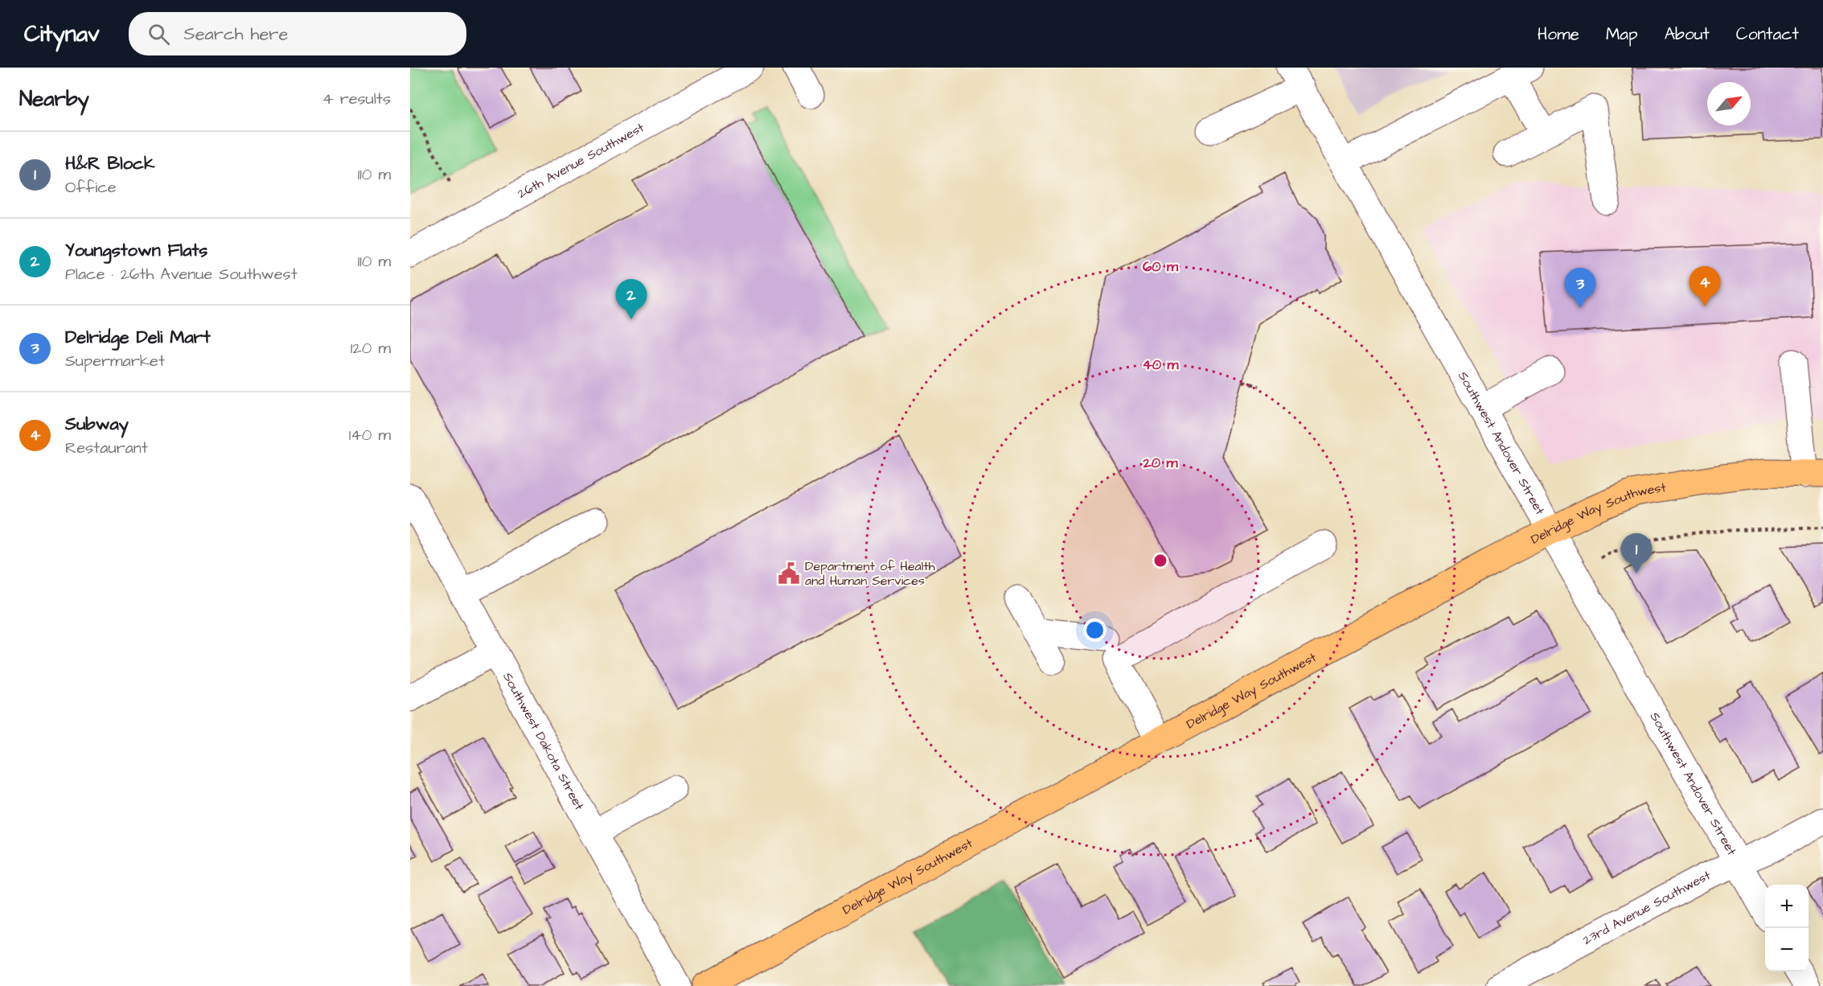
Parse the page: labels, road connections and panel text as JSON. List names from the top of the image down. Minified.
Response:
{"streets":{"main road":["Delridge Way Southwest"],"street":["26th Avenue Southwest","Southwest Andover Street","Southwest Dakota Street","23rd Avenue Southwest"]},"crossings":[["Southwest Andover Street","Delridge Way Southwest"],["Southwest Andover Street","23rd Avenue Southwest"]],"places":{"public building":["Department of Health and Human Services"]},"north":"top right","page":{"header":"Citynav","search":"Search here","nav":["Home","Map","About","Contact"],"heading":["Nearby","4 results"],"list":[{"mark":"1","name":"H&R Block","note":"Office","value":"110 m"},{"mark":"2","name":"Youngstown Flats","note":"Place · 26th Avenue Southwest","value":"110 m"},{"mark":"3","name":"Delridge Deli Mart","note":"Supermarket","value":"120 m"},{"mark":"4","name":"Subway","note":"Restaurant","value":"140 m"}],"pins":["4","3","2","1"],"map_buttons":["+","−"]},"rings":["60 m","40 m","20 m"]}
